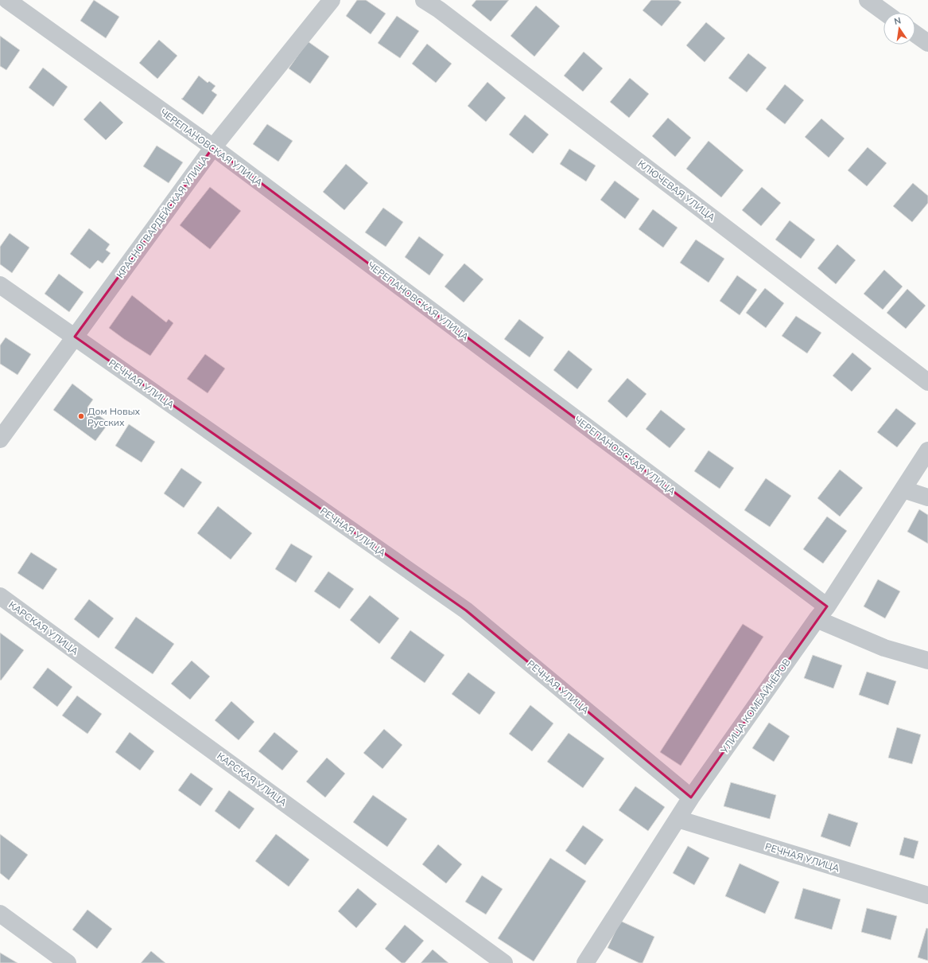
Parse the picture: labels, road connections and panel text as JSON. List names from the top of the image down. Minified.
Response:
{"streets":{"street":["ЧЕРЕПАНОВСКАЯ УЛИЦА","КЛЮЧЕВАЯ УЛИЦА","КРАСНОГВАРДЕЙСКАЯ УЛИЦА","РЕЧНАЯ УЛИЦА","КАРСКАЯ УЛИЦА","УЛИЦА КОМБАЙНЁРОВ"]},"crossings":[["ЧЕРЕПАНОВСКАЯ УЛИЦА","КРАСНОГВАРДЕЙСКАЯ УЛИЦА"],["ЧЕРЕПАНОВСКАЯ УЛИЦА","УЛИЦА КОМБАЙНЁРОВ"],["КРАСНОГВАРДЕЙСКАЯ УЛИЦА","РЕЧНАЯ УЛИЦА"],["РЕЧНАЯ УЛИЦА","УЛИЦА КОМБАЙНЁРОВ"]],"places":["Дом Новых Русских"],"north":"top"}
